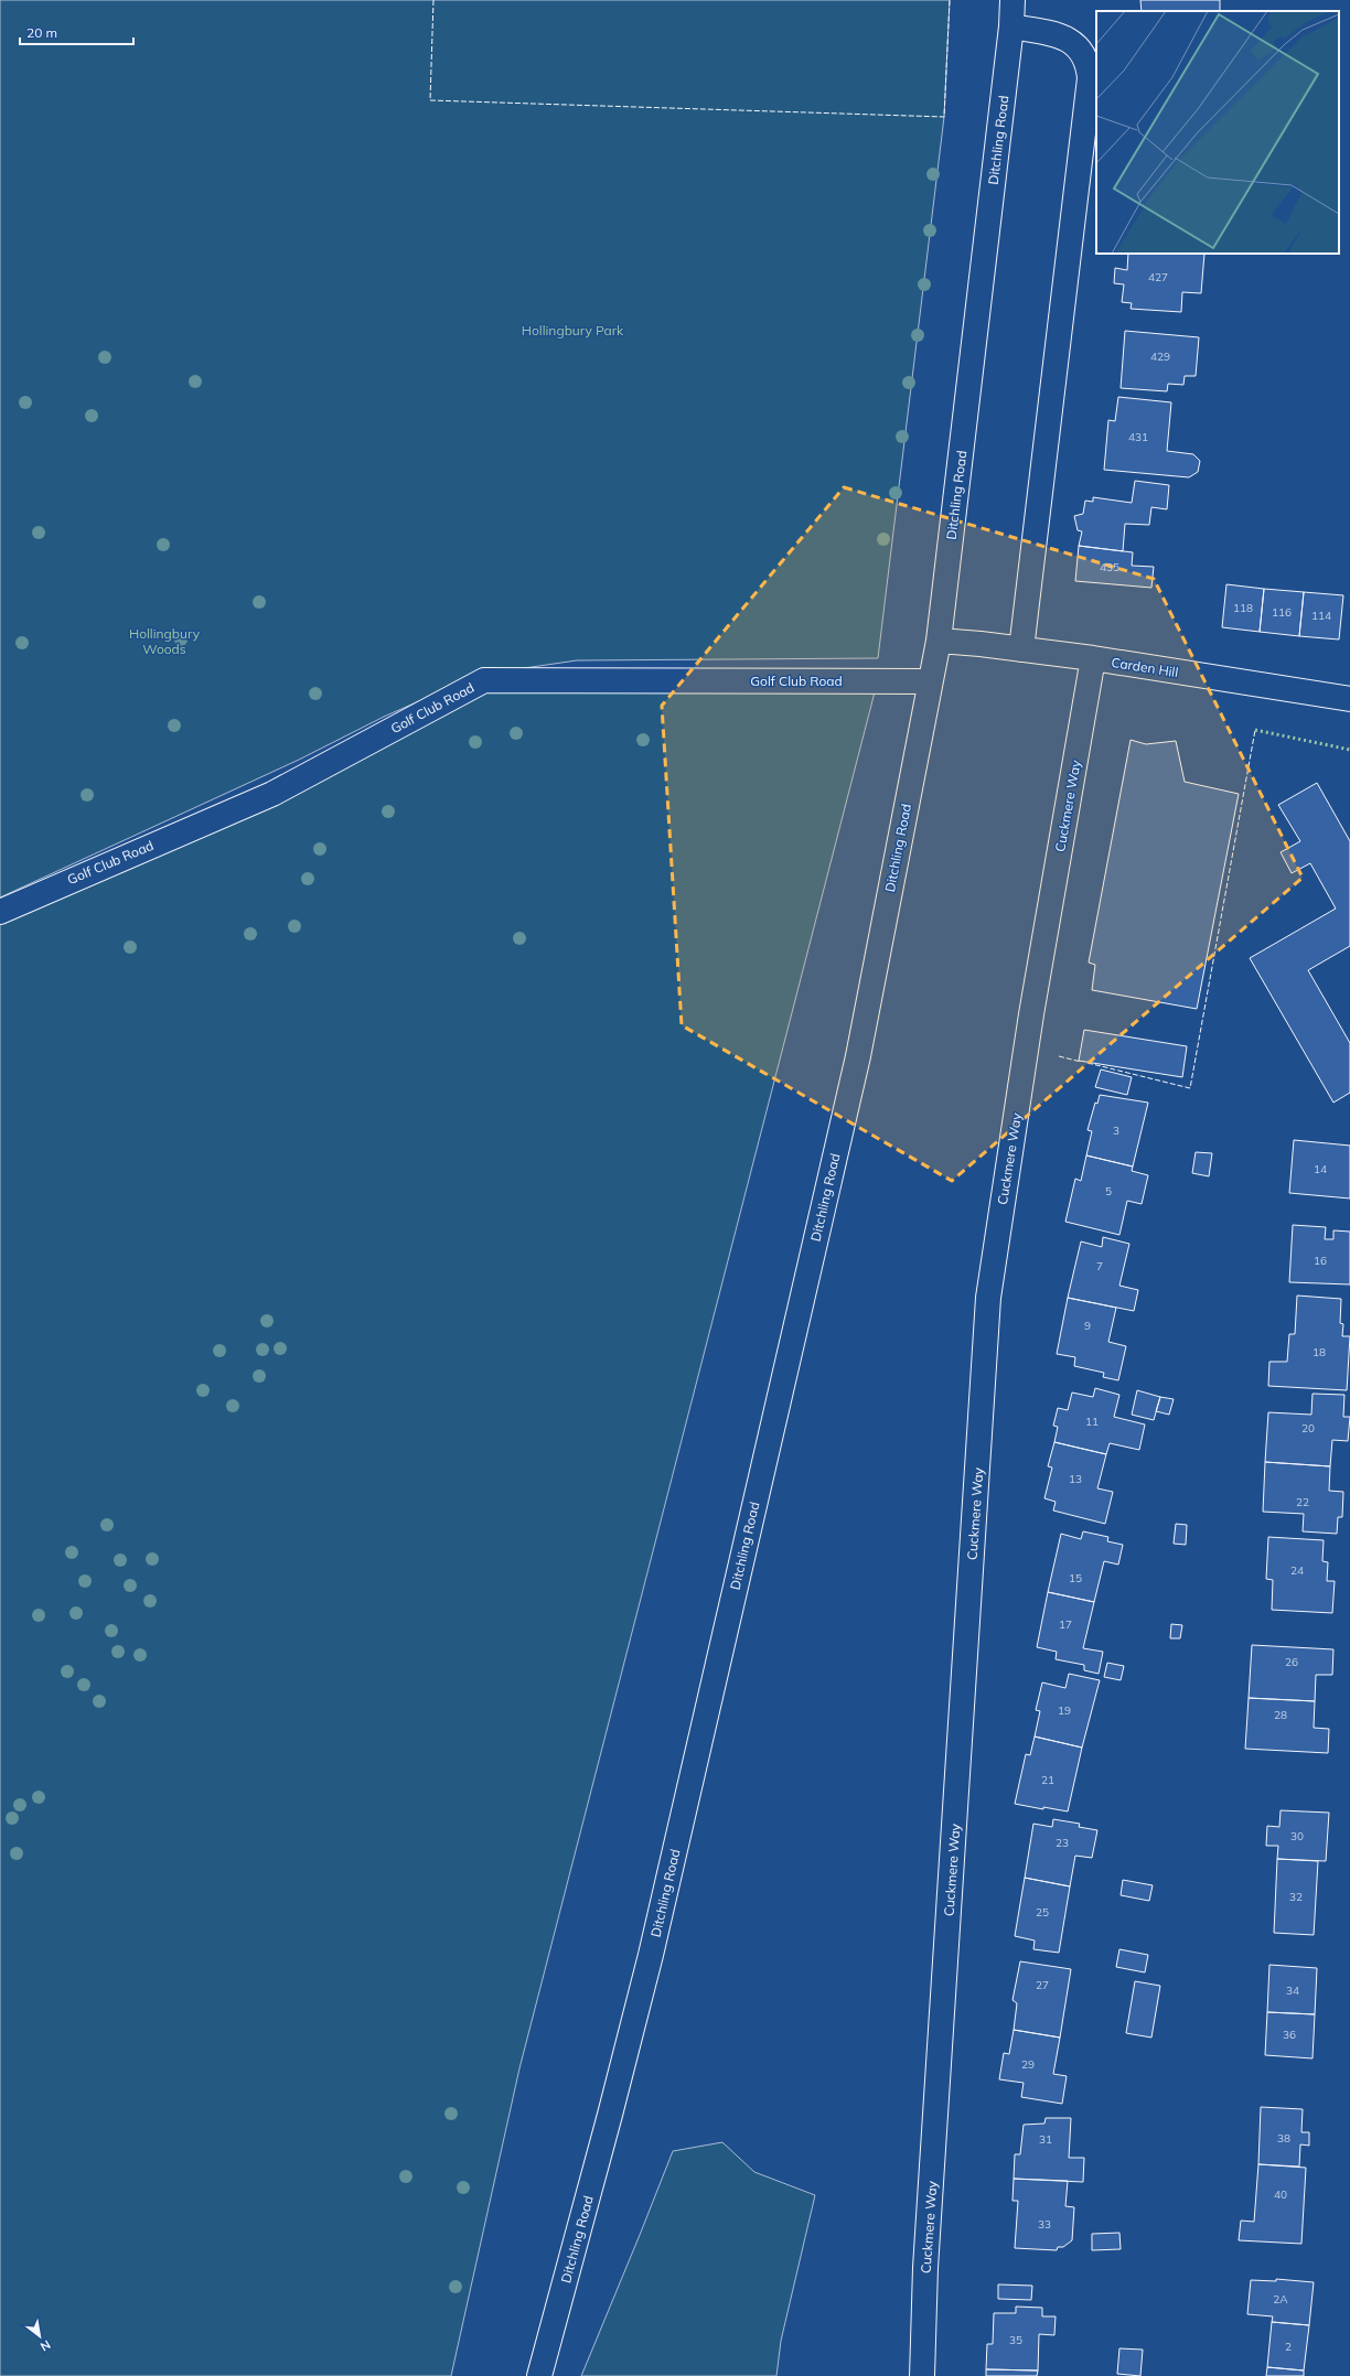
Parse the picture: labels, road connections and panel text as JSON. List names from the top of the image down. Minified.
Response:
{"streets":{"street":["Ditchling Road","Carden Hill","Golf Club Road","Cuckmere Way"]},"crossings":[["Ditchling Road","Carden Hill"],["Ditchling Road","Golf Club Road"],["Carden Hill","Cuckmere Way"]],"parks":["Hollingbury Park","Hollingbury Woods"],"house_numbers":["427","429","431","435","118","116","114","3","14","5","16","7","9","18","11","20","13","22","24","15","17","26","19","28","21","30","23","32","25","27","34","36","29","38","31","40","33","2A","35","2"],"scale_bar":"20 m","north":"bottom right"}
